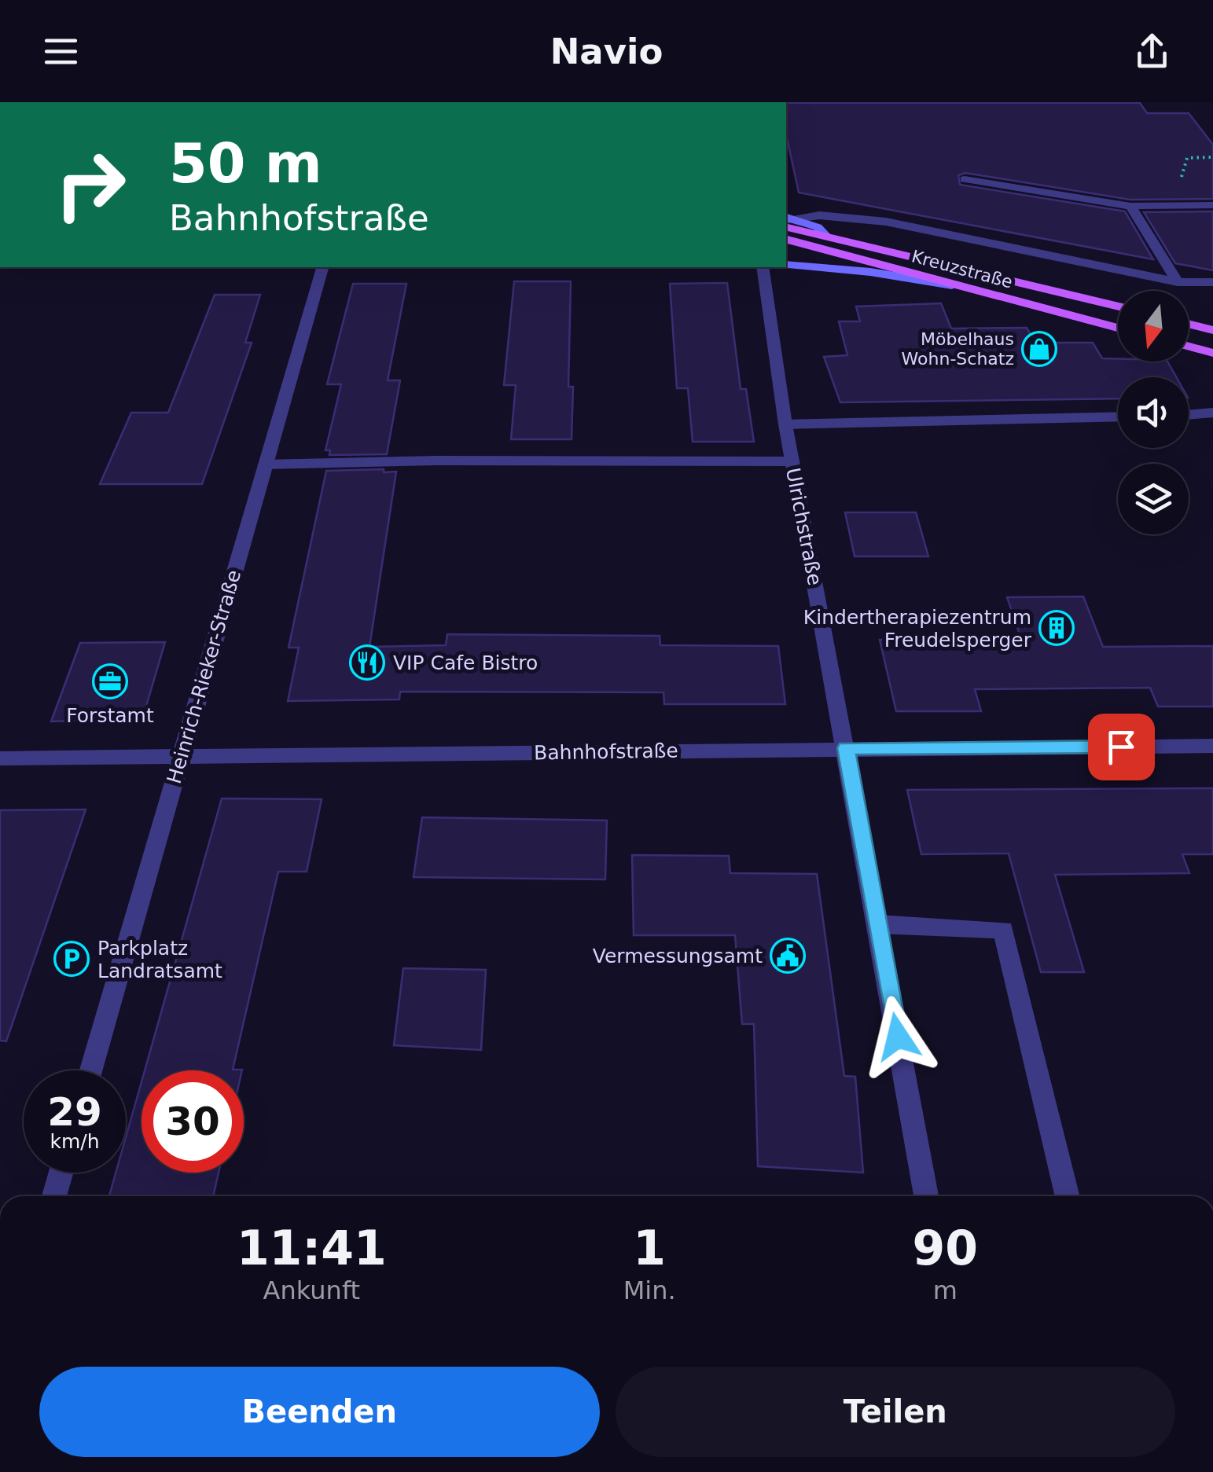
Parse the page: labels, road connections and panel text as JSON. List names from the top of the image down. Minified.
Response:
{"streets":{"main road":["Kreuzstraße"],"street":["Ulrichstraße","Heinrich-Rieker-Straße","Bahnhofstraße"]},"crossings":[["Ulrichstraße","Bahnhofstraße"],["Heinrich-Rieker-Straße","Bahnhofstraße"]],"places":{"shop":["Möbelhaus Wohn-Schatz"],"building":["Kindertherapiezentrum Freudelsperger"],"restaurant":["VIP Cafe Bistro"],"office":["Forstamt"],"public building":["Vermessungsamt"],"parking":["Parkplatz Landratsamt"]},"north":"bottom","page":{"header":"Navio","turn":["50 m","Bahnhofstraße"],"speed":"29 km/h","limit":"30","eta":["11:41","Ankunft","1","Min.","90","m"],"buttons":["Beenden","Teilen"]}}
